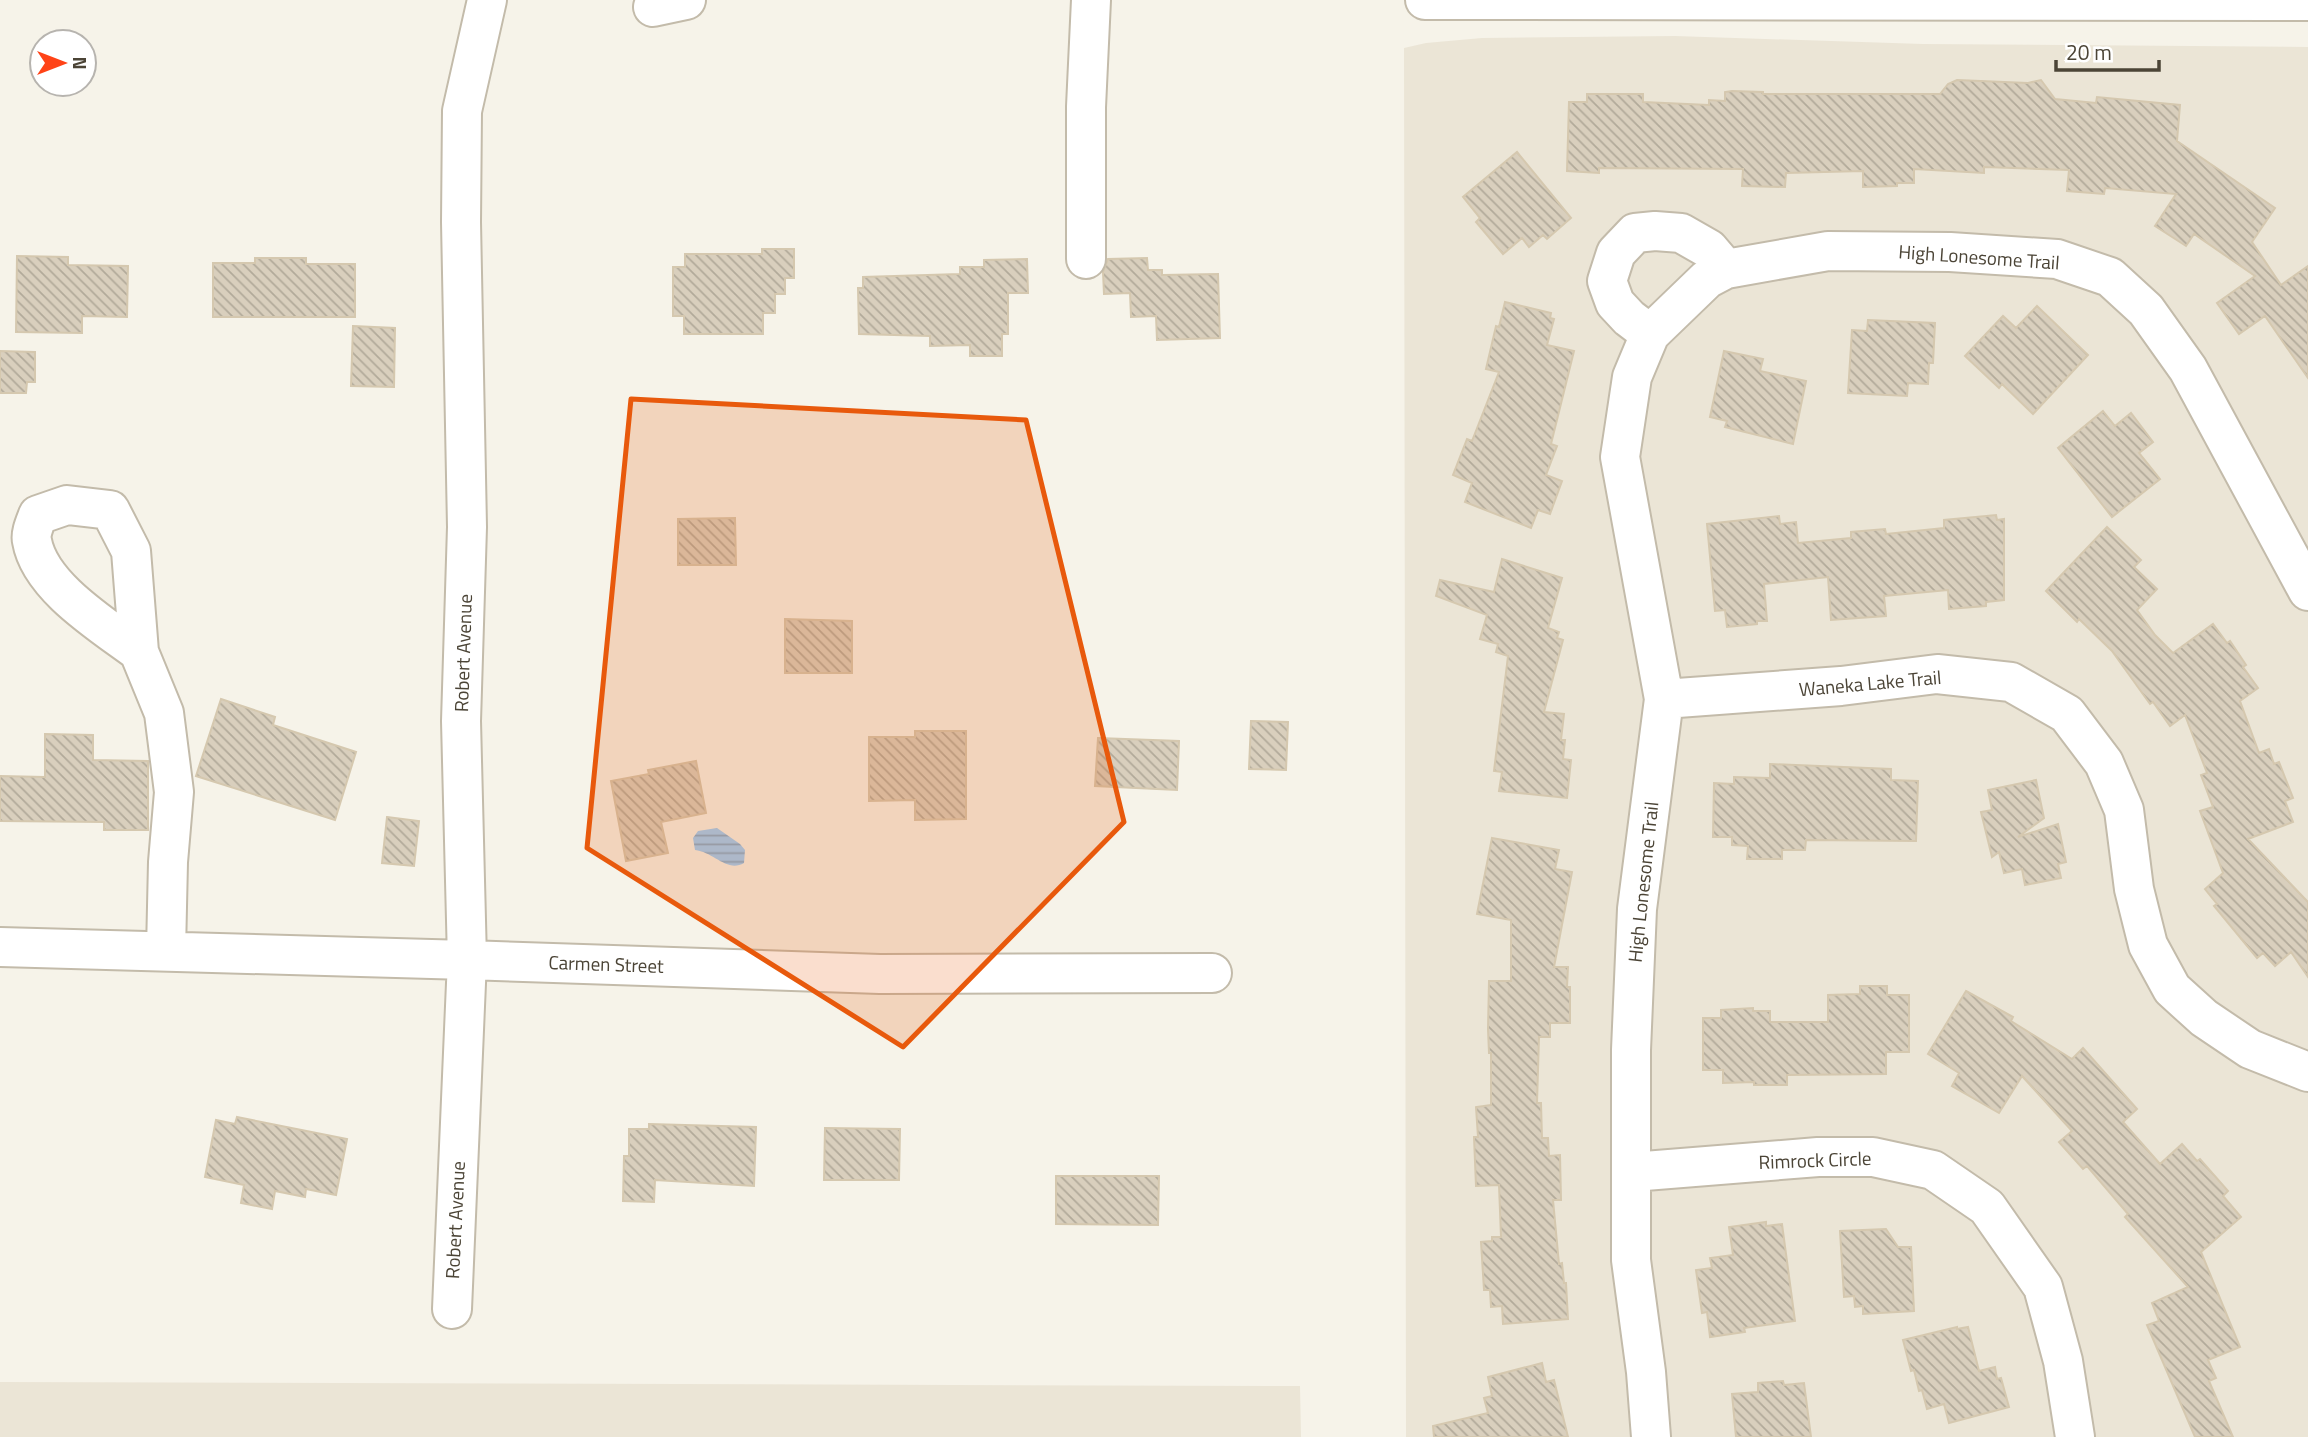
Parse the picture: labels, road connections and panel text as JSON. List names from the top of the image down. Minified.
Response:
{"streets":{"street":["High Lonesome Trail","Robert Avenue","Waneka Lake Trail","Carmen Street","Rimrock Circle"]},"crossings":[["High Lonesome Trail","Waneka Lake Trail"],["High Lonesome Trail","Rimrock Circle"],["Robert Avenue","Carmen Street"]],"scale_bar":"20 m","north":"right"}
